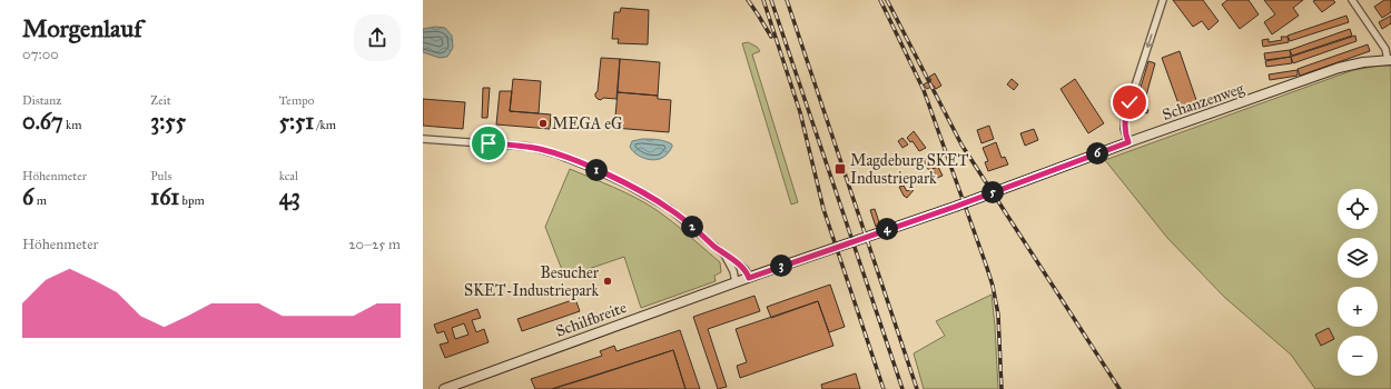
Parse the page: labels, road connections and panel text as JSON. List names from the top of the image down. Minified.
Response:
{"streets":{"main road":["Schanzenweg","Schilfbreite"]},"crossings":[["Schanzenweg","Schilfbreite"]],"places":{"other":["MEGA eG","Besucher SKET-Industriepark"],"transit":["Magdeburg SKET Industriepark"]},"page":{"heading":["Morgenlauf","07:00"],"stats":[["Distanz","0.67 km"],["Zeit","3:55"],["Tempo","5:51 /km"],["Höhenmeter","6 m"],["Puls","161 bpm"],["kcal","43"]],"pins":["6","1","5","2","4","3"],"map_buttons":["+","−"],"chart":["Höhenmeter","20–25 m"]}}
